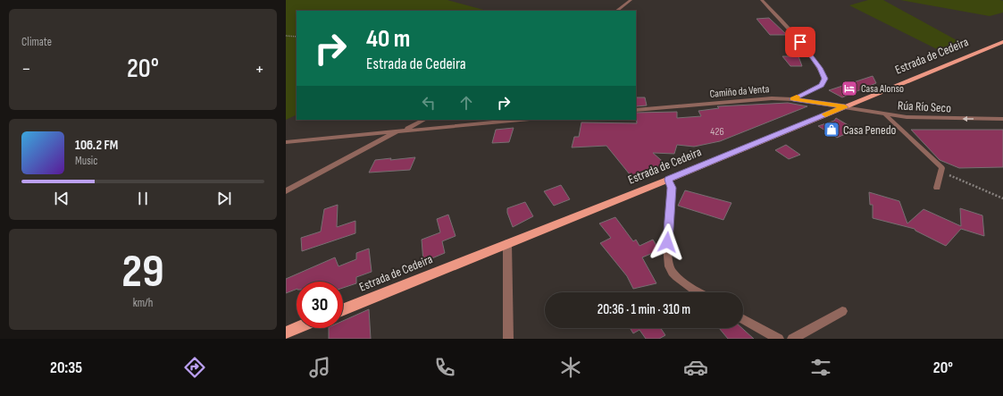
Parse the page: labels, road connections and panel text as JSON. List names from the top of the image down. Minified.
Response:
{"streets":{"main road":["Estrada de Cedeira"],"street":["Camiño da Venta","Rúa Río Seco"]},"crossings":[["Estrada de Cedeira","Camiño da Venta"],["Estrada de Cedeira","Rúa Río Seco"],["Camiño da Venta","Rúa Río Seco"]],"one_way":["Rúa Río Seco"],"places":{"hotel":["Casa Alonso"],"shop":["Casa Penedo"]},"house_numbers":["426"],"page":{"tile":["Climate",["29","km/h"]],"turn":["40 m","Estrada de Cedeira"],"heat":["−","20°","+"],"song":["106.2 FM","Music"],"limit":"30","trip":"20:36 · 1 min · 310 m","tabs":["20:35","20°"]}}
